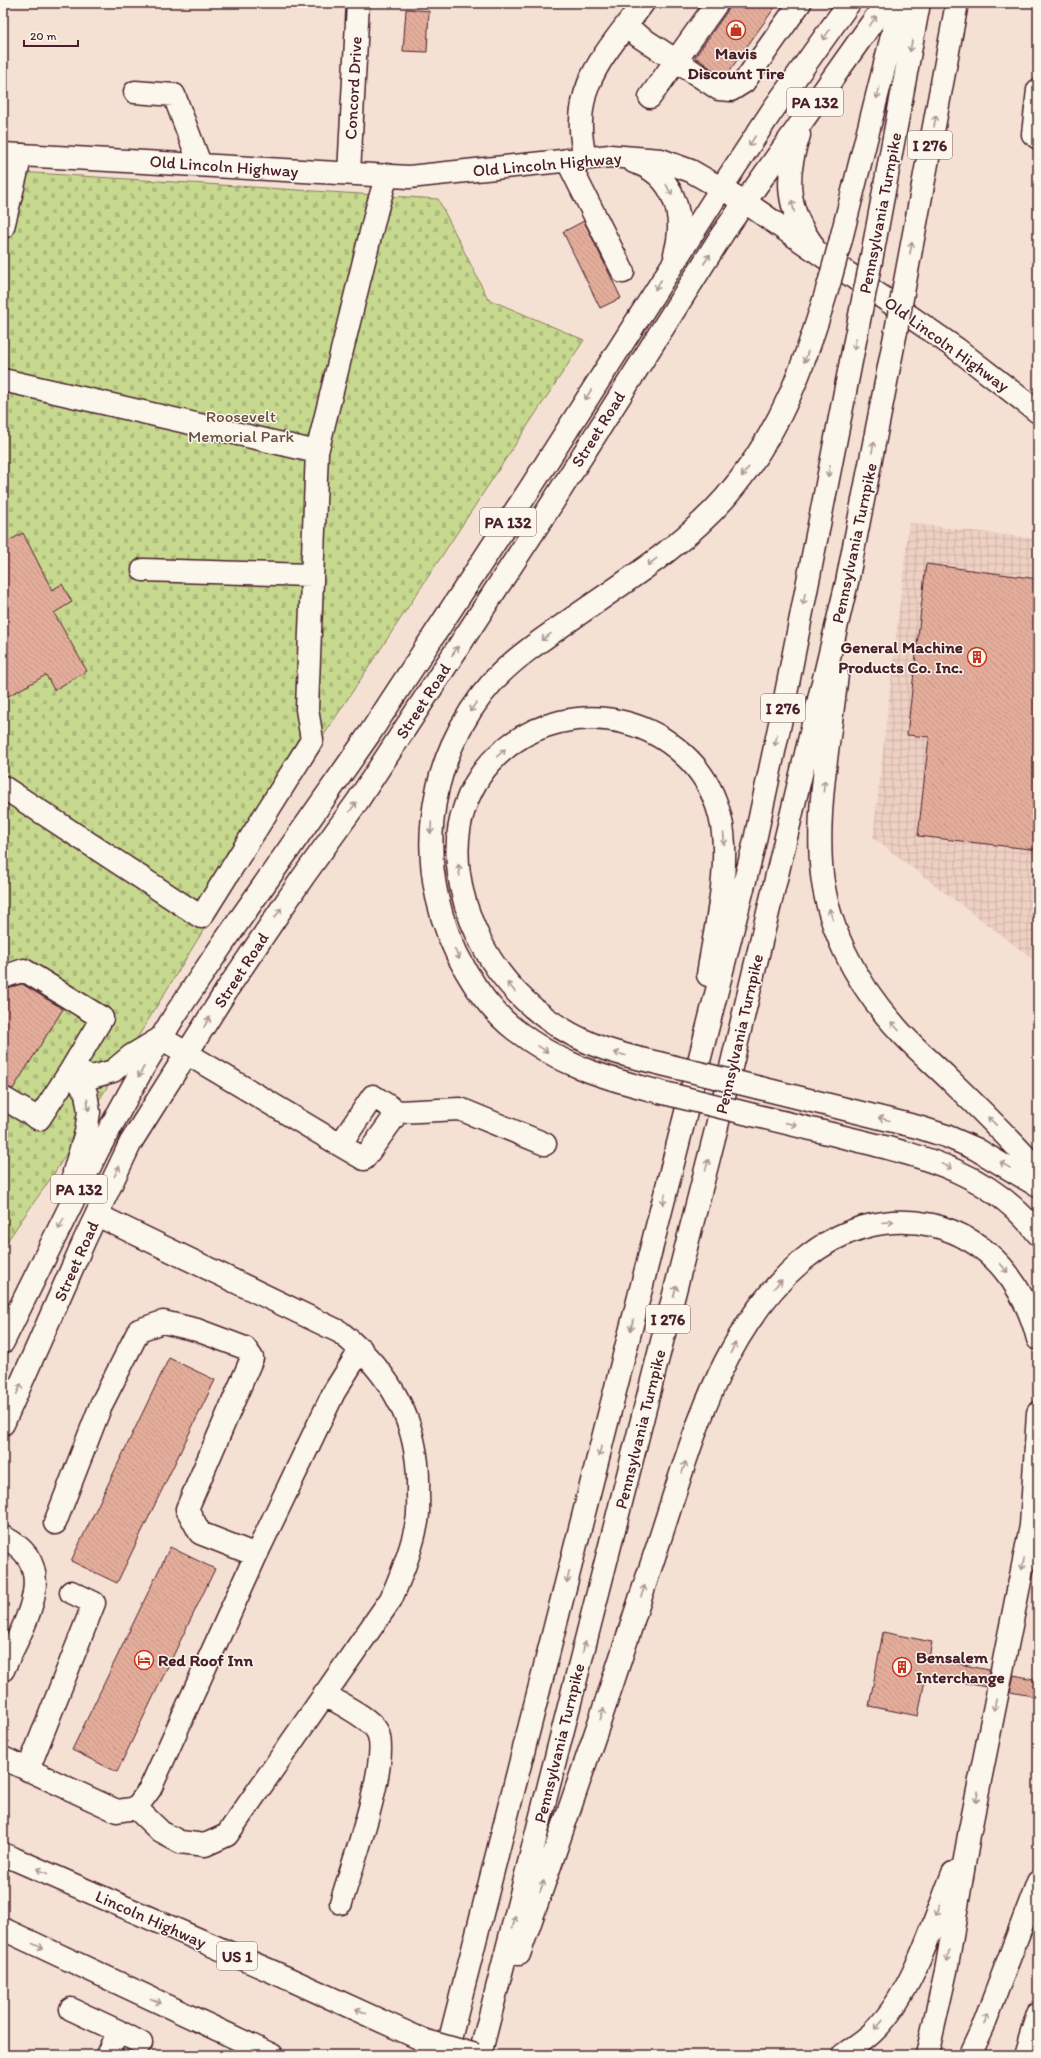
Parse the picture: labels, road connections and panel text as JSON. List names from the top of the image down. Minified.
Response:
{"streets":{"main road":["Concord Drive","PA 132","I 276","Old Lincoln Highway","Pennsylvania Turnpike","Street Road","Lincoln Highway","US 1"]},"crossings":[["Concord Drive","Old Lincoln Highway"],["Old Lincoln Highway","Street Road"]],"parks":["Roosevelt Memorial Park"],"places":{"shop":["Mavis Discount Tire"],"building":["General Machine Products Co. Inc.","Bensalem Interchange"],"hotel":["Red Roof Inn"]},"scale_bar":"20 m"}
